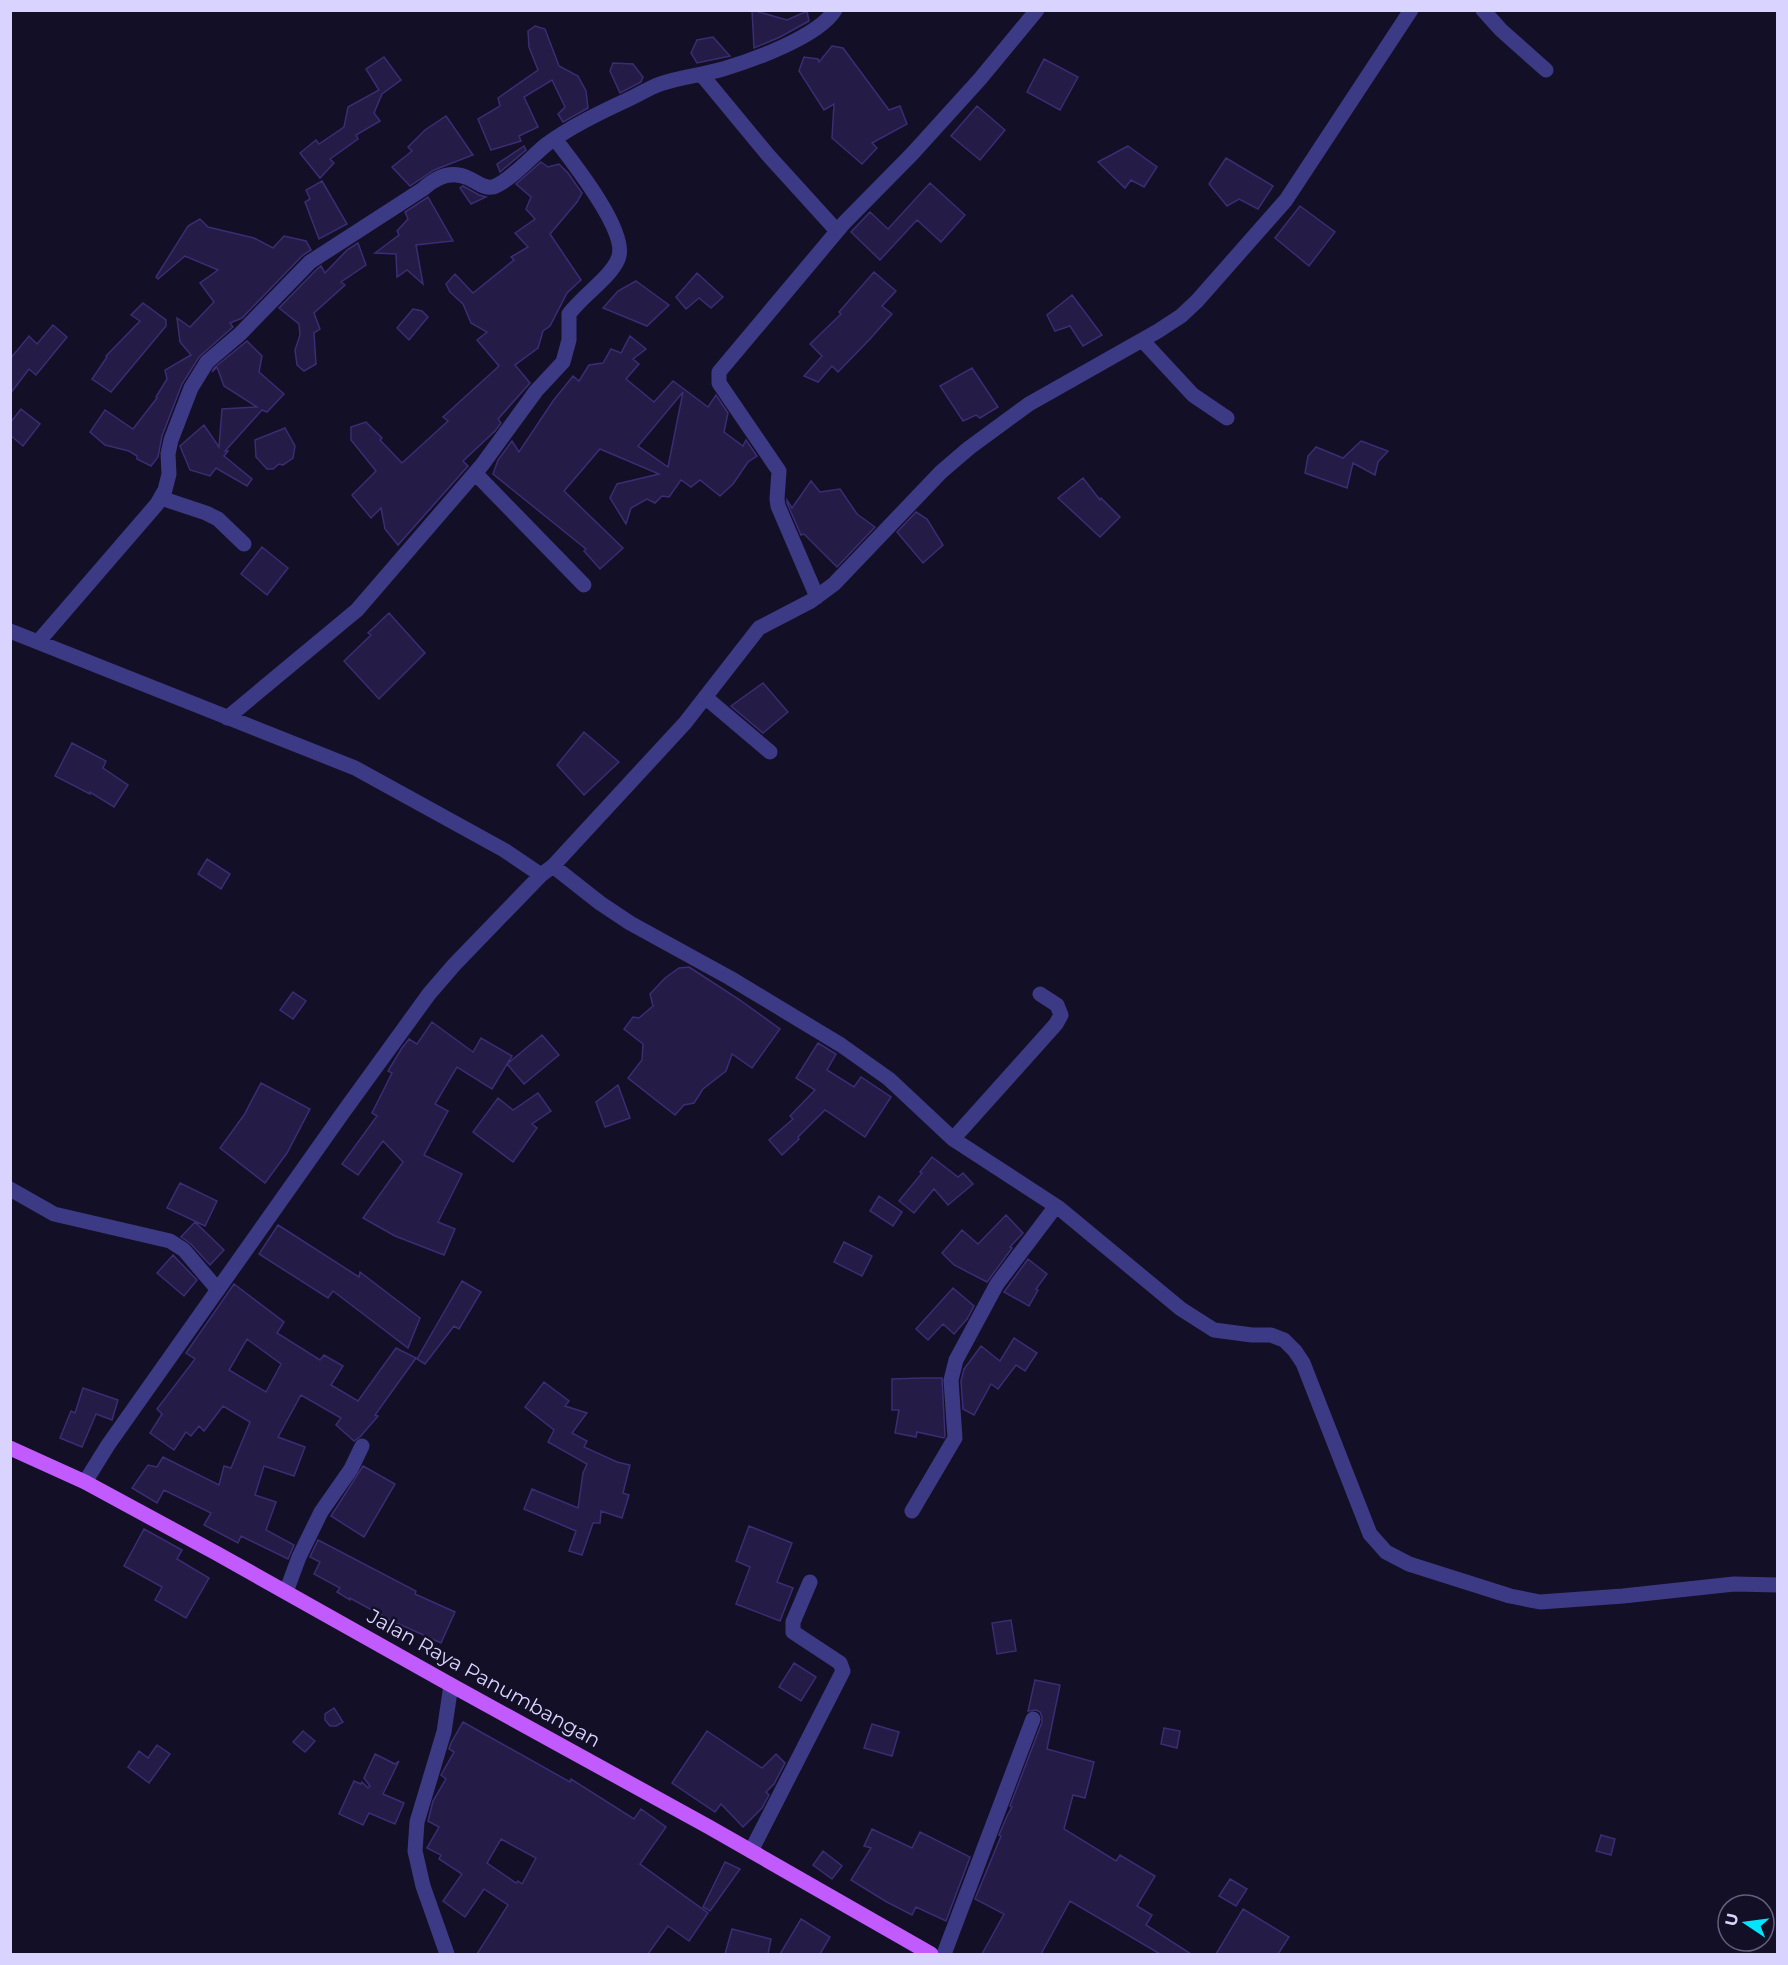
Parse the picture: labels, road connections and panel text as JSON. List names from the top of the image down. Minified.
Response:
{"streets":{"main road":["Jalan Raya Panumbangan"]},"north":"left"}
